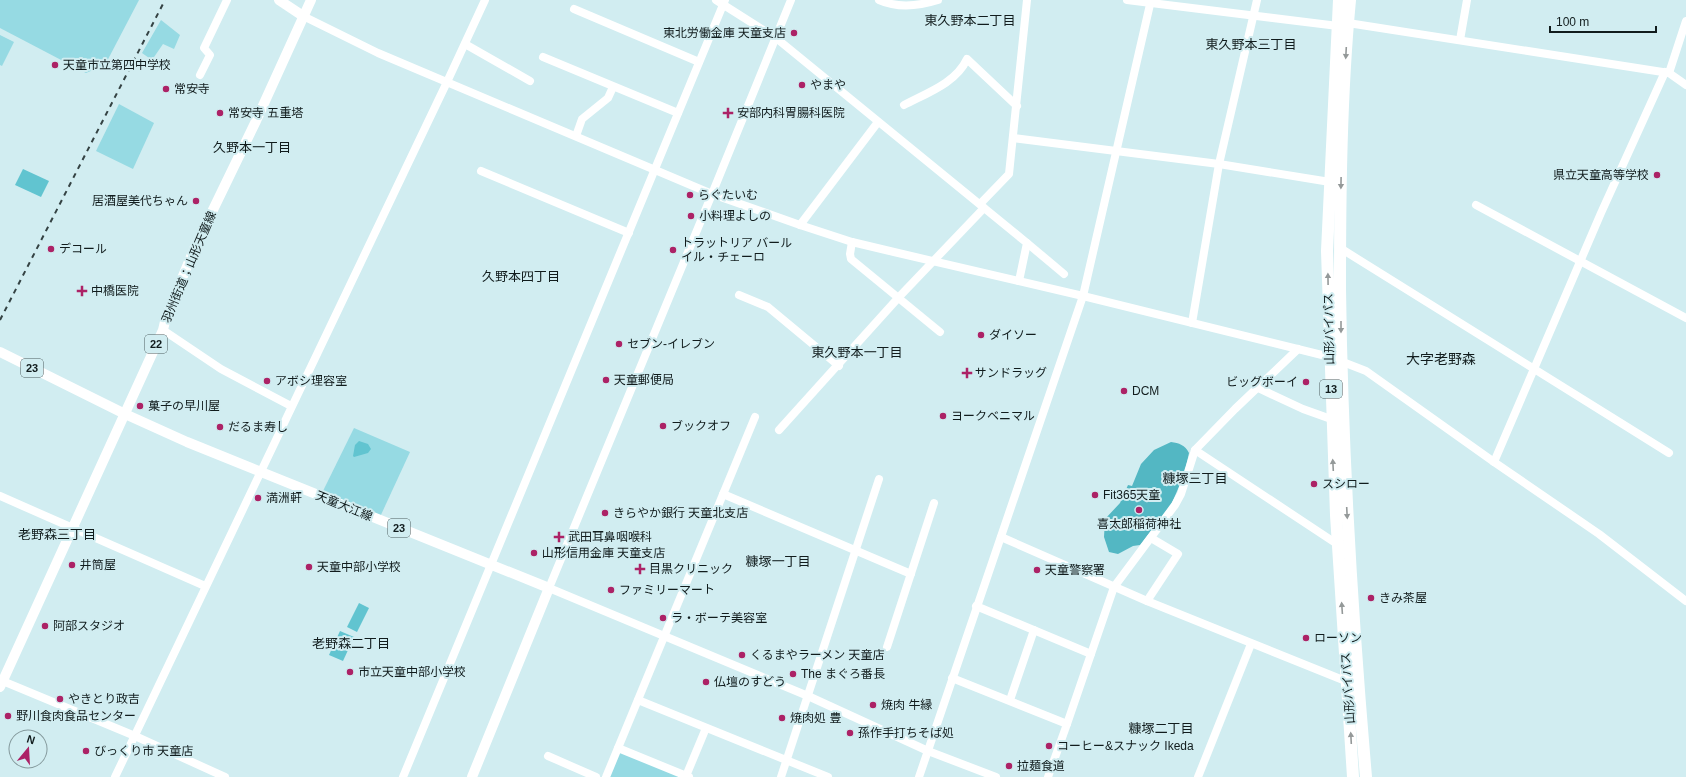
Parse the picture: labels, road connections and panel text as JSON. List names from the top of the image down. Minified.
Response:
{"streets":{"highway":["山形バイパス","13"],"main road":["羽州街道；山形天童線","22","23","天童大江線"]},"crossings":[["羽州街道；山形天童線","天童大江線"]],"districts":["東久野本二丁目","東久野本三丁目","久野本一丁目","久野本四丁目","東久野本一丁目","大字老野森","糠塚三丁目","老野森三丁目","糠塚一丁目","老野森二丁目","糠塚二丁目"],"places":{"other":["東北労働金庫 天童支店","天童市立第四中学校","やまや","常安寺","常安寺 五重塔","県立天童高等学校","らぐたいむ","居酒屋美代ちゃん","小料理よしの","デコール","トラットリア バール イル・チェーロ","ダイソー","セブン-イレブン","天童郵便局","アボシ理容室","ビッグボーイ","DCM","菓子の早川屋","ヨークベニマル","ブックオフ","だるま寿し","スシロー","Fit365天童","満洲軒","喜太郎稲荷神社","きらやか銀行 天童北支店","山形信用金庫 天童支店","井筒屋","天童中部小学校","天童警察署","ファミリーマート","きみ茶屋","ラ・ボーテ美容室","阿部スタジオ","ローソン","くるまやラーメン 天童店","市立天童中部小学校","The まぐろ番長","仏壇のすどう","やきとり政吉","焼肉 牛縁","野川食肉食品センター","焼肉処 豊","孫作手打ちそば処","コーヒー&スナック Ikeda","びっくり市 天童店","拉麺食道"],"health":["安部内科胃腸科医院","中橋医院","サンドラッグ","武田耳鼻咽喉科","目黒クリニック"]},"scale_bar":"100 m","north":"top"}
